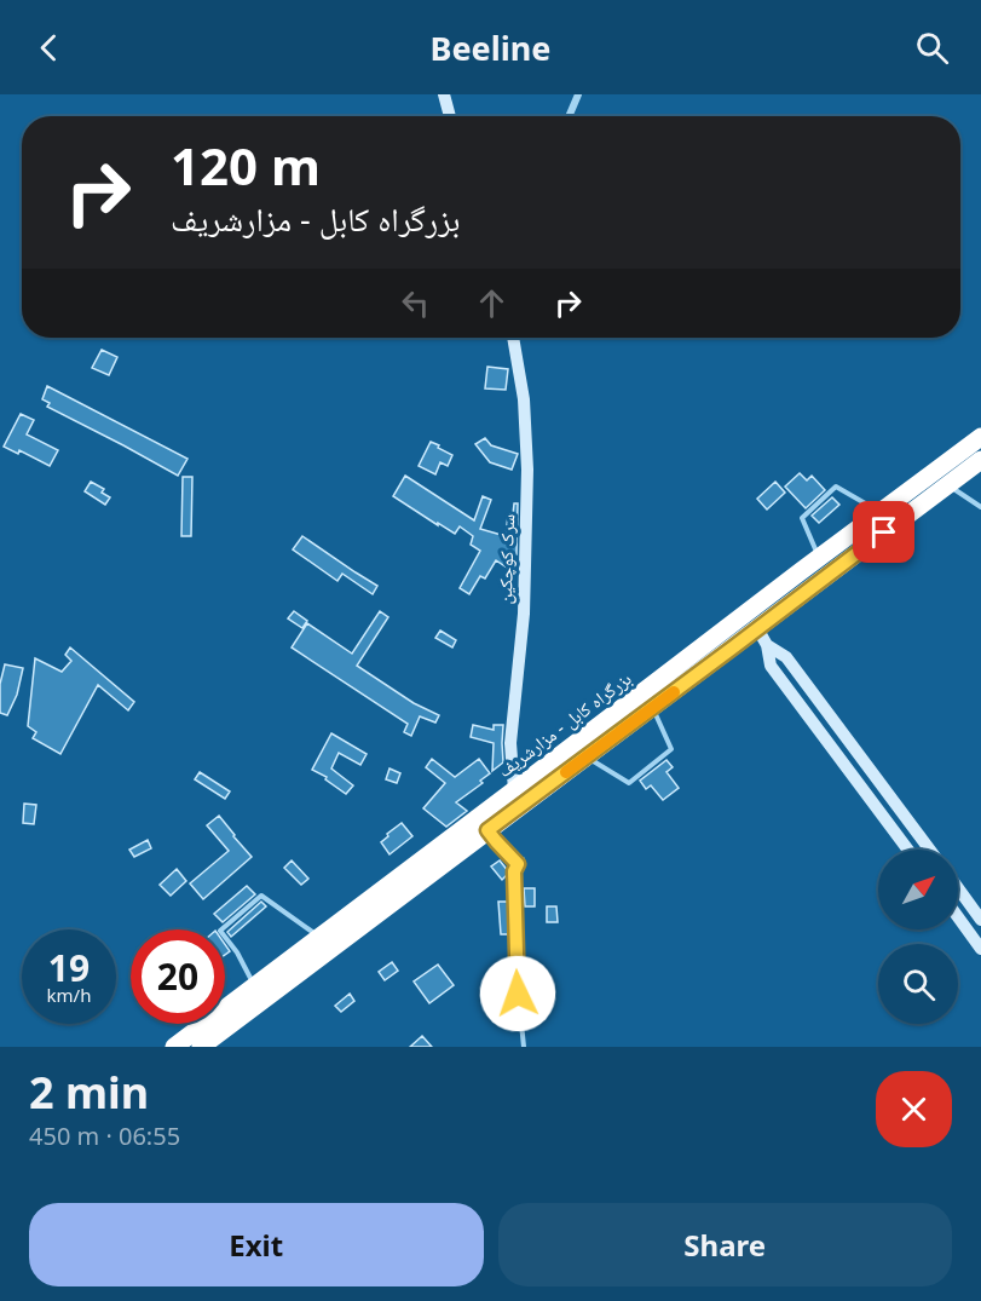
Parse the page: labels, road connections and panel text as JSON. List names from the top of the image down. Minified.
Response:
{"streets":{"highway":["بزرگراه کابل - مزارشریف"],"street":["سرک کوچکین"]},"crossings":[["سرک کوچکین","بزرگراه کابل - مزارشریف"]],"north":"top right","page":{"header":"Beeline","turn":["120 m","بزرگراه کابل - مزارشریف"],"speed":"19 km/h","limit":"20","heading":["2 min","450 m · 06:55"],"buttons":["Exit","Share"]}}
